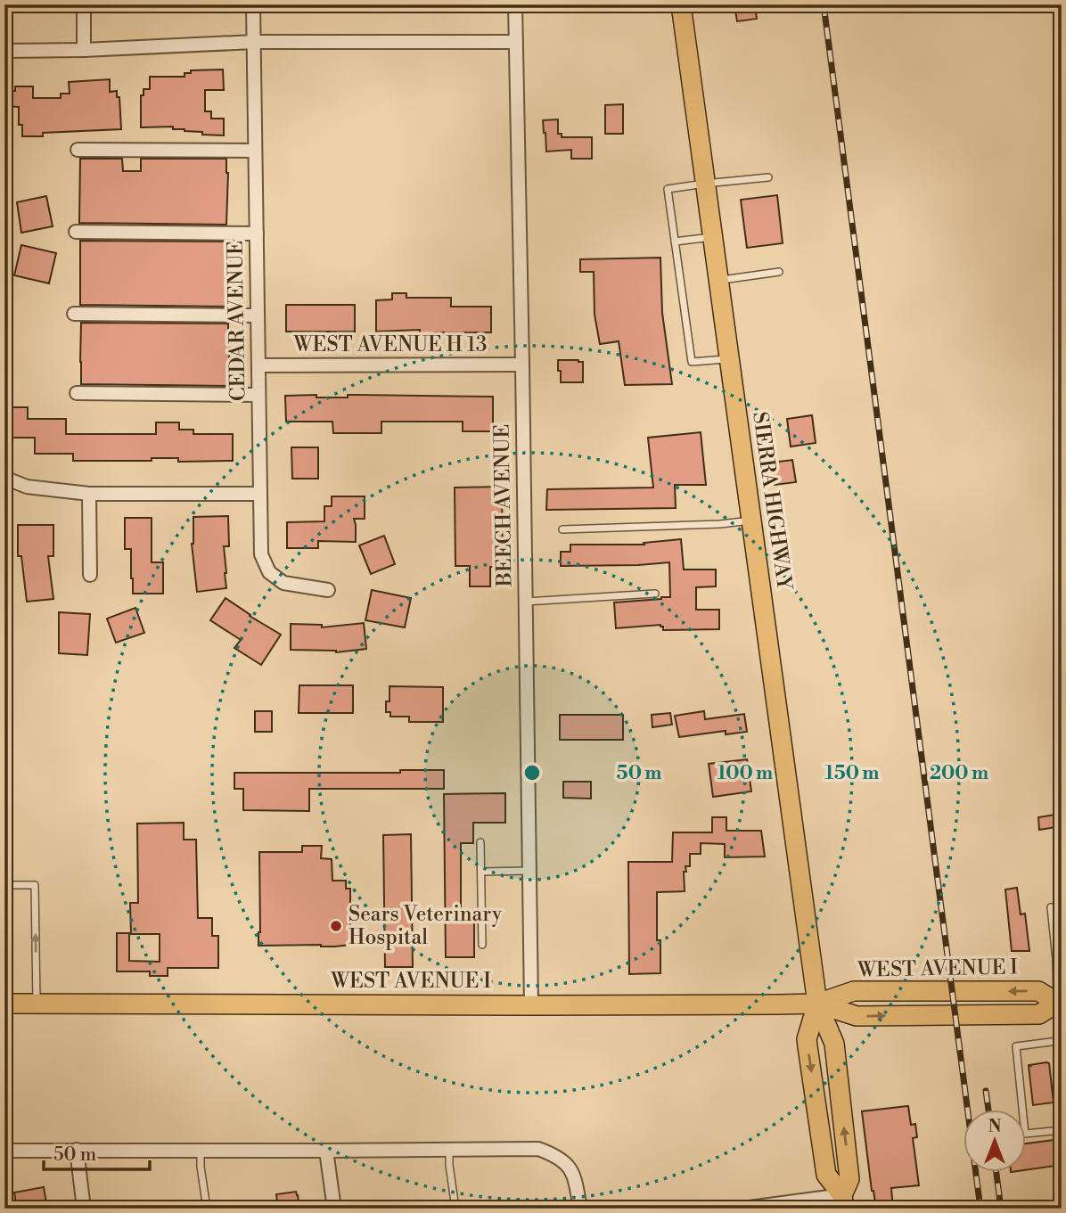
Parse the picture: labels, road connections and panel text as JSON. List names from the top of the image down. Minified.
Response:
{"streets":{"main road":["SIERRA HIGHWAY","WEST AVENUE I"],"street":["CEDAR AVENUE","WEST AVENUE H 13","BEECH AVENUE"]},"crossings":[["CEDAR AVENUE","WEST AVENUE H 13"],["WEST AVENUE H 13","BEECH AVENUE"],["SIERRA HIGHWAY","WEST AVENUE I"],["BEECH AVENUE","WEST AVENUE I"]],"places":["Sears Veterinary Hospital"],"scale_bar":"50 m","north":"top","rings":["50 m","100 m","150 m","200 m"]}
